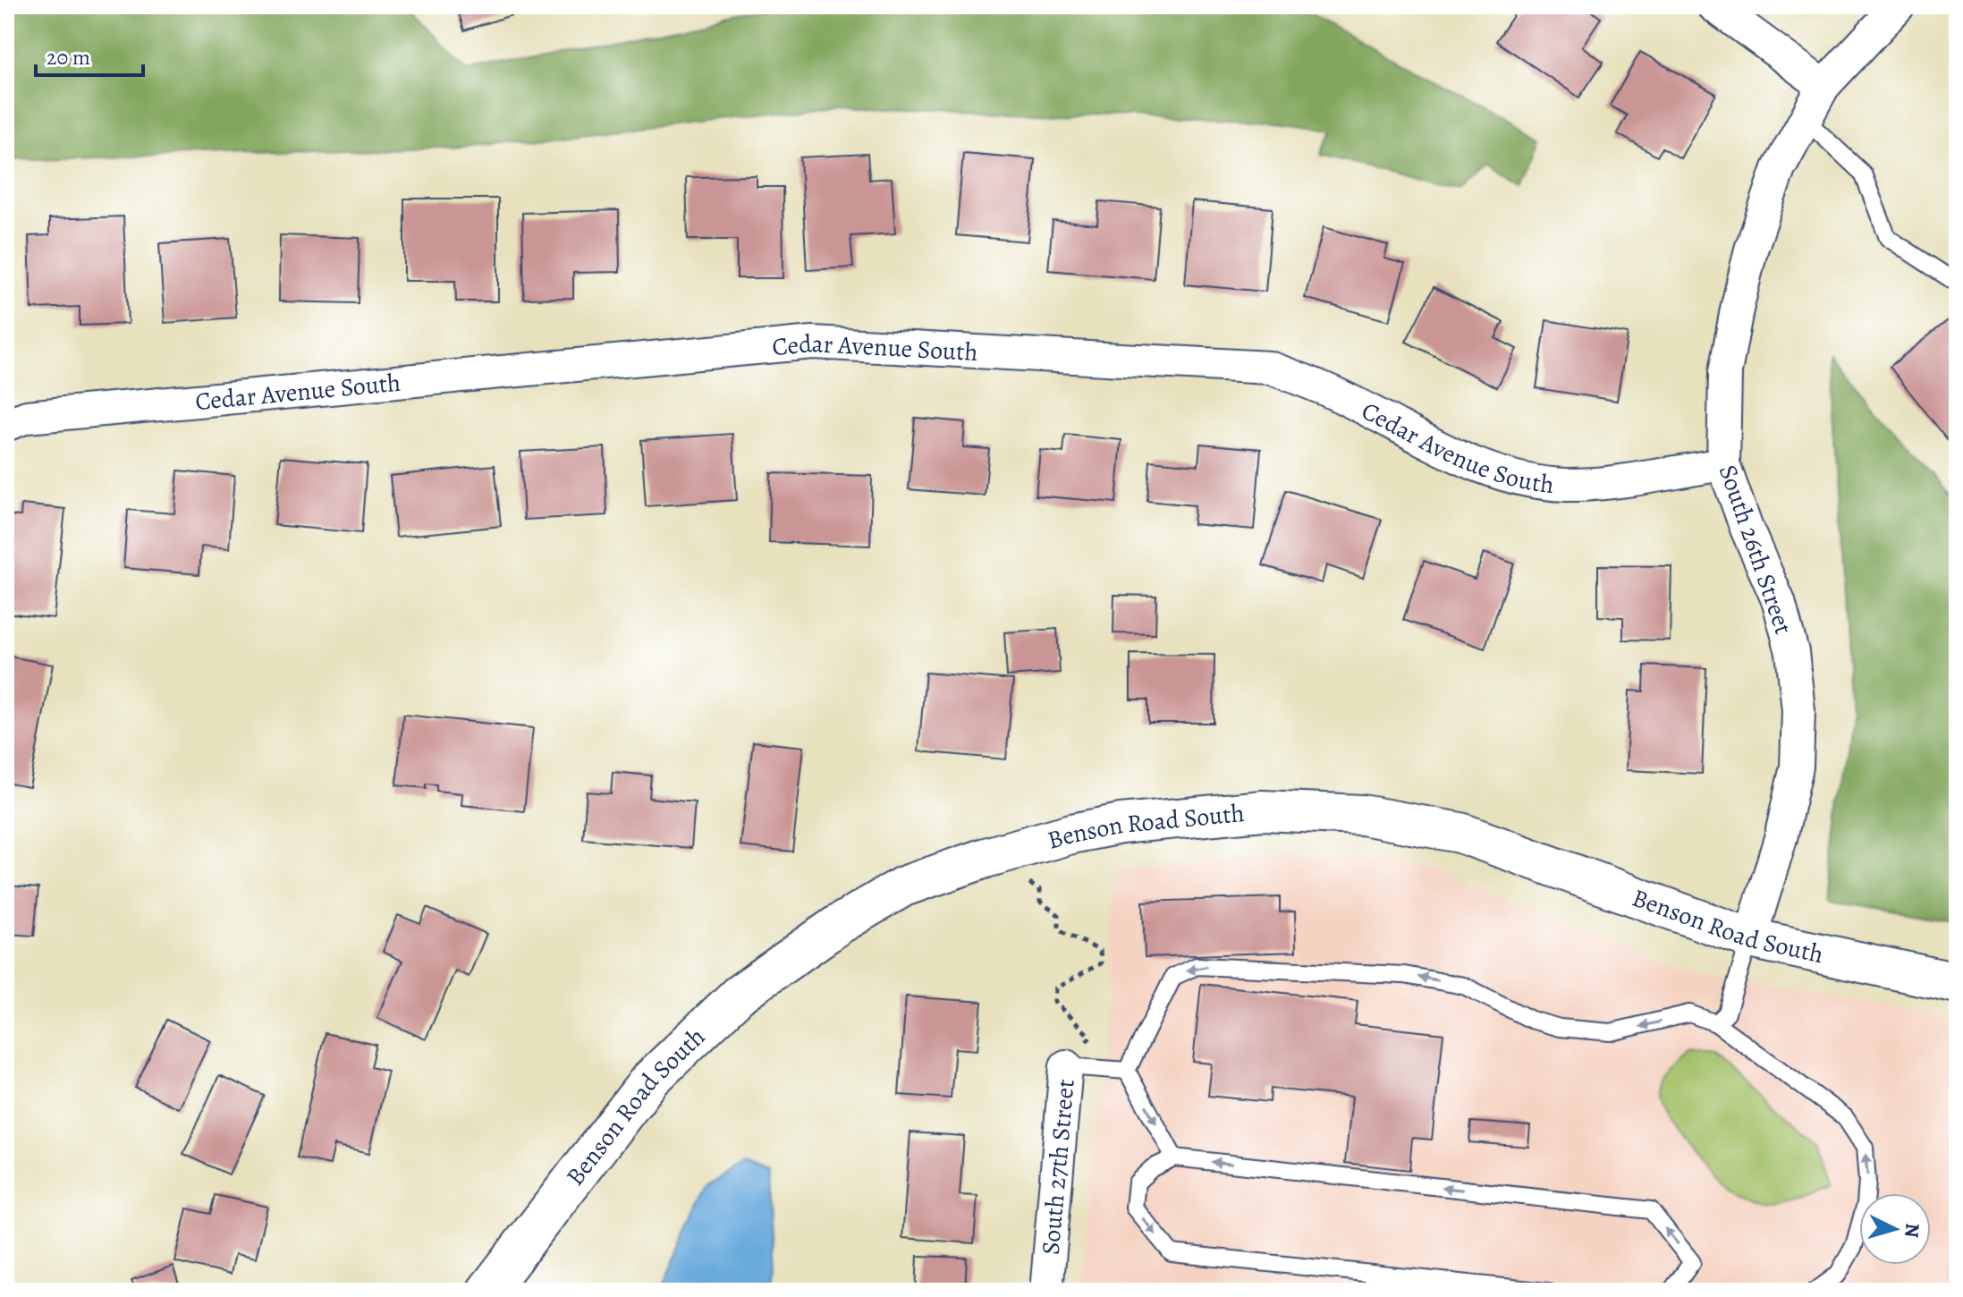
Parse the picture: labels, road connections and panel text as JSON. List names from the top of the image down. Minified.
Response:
{"streets":{"street":["Cedar Avenue South","South 26th Street","Benson Road South","South 27th Street"]},"crossings":[["Cedar Avenue South","South 26th Street"],["South 26th Street","Benson Road South"],["Benson Road South","South 27th Street"]],"scale_bar":"20 m","north":"right"}
